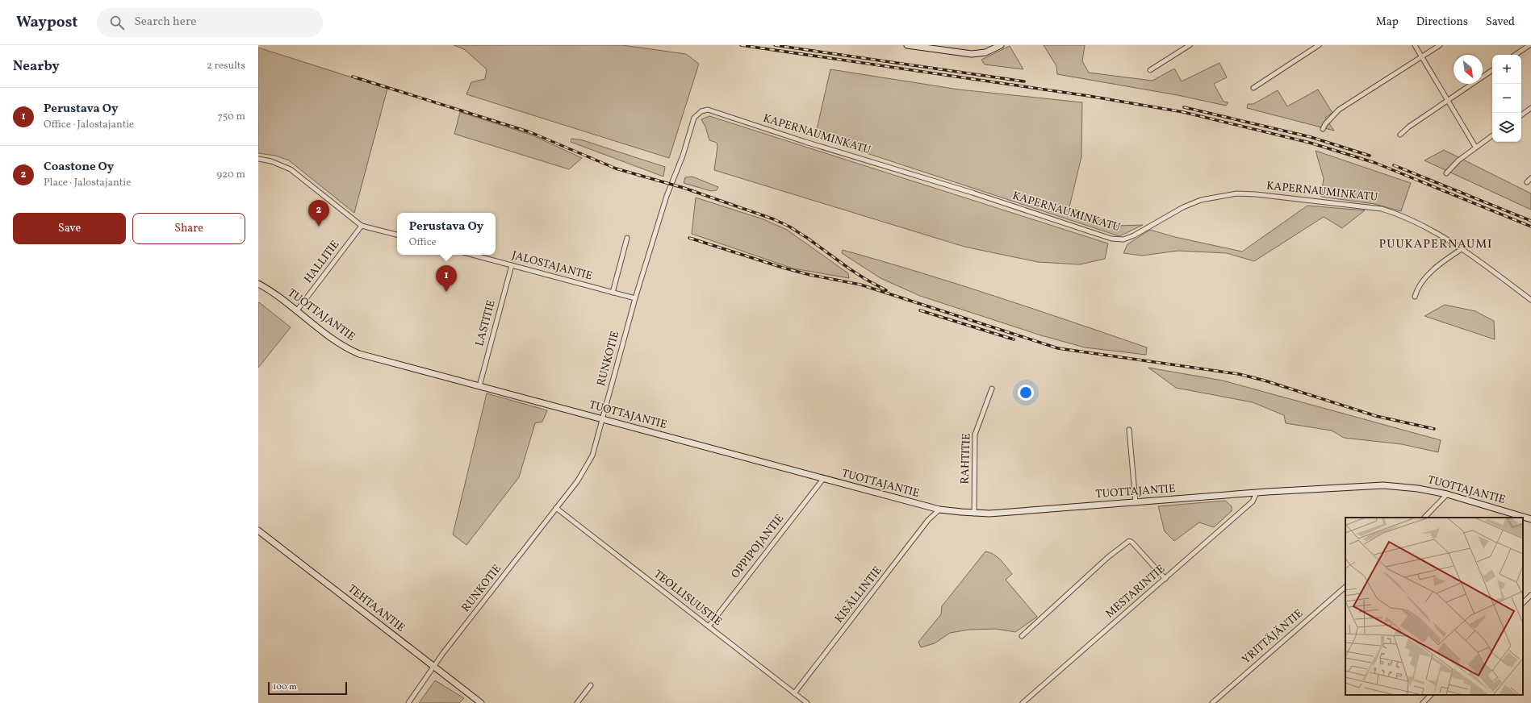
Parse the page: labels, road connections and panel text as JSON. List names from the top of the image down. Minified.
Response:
{"streets":{"street":["KAPERNAUMINKATU","HALLITIE","JALOSTAJANTIE","TUOTTAJANTIE","LASTITIE","RUNKOTIE","RAHTITIE","OPPIPOJANTIE","MESTARINTIE","KISÄLLINTIE","TEOLLISUUSTIE","TEHTAANTIE","YRITTÄJÄNTIE"]},"crossings":[["KAPERNAUMINKATU","RUNKOTIE"],["HALLITIE","TUOTTAJANTIE"],["JALOSTAJANTIE","LASTITIE"],["JALOSTAJANTIE","RUNKOTIE"],["TUOTTAJANTIE","LASTITIE"],["TUOTTAJANTIE","RUNKOTIE"],["TUOTTAJANTIE","RAHTITIE"],["TUOTTAJANTIE","OPPIPOJANTIE"],["TUOTTAJANTIE","MESTARINTIE"],["TUOTTAJANTIE","KISÄLLINTIE"],["RUNKOTIE","TEOLLISUUSTIE"],["RUNKOTIE","TEHTAANTIE"],["OPPIPOJANTIE","TEOLLISUUSTIE"],["KISÄLLINTIE","TEOLLISUUSTIE"]],"districts":["PUUKAPERNAUMI"],"scale_bar":"100 m","north":"bottom right","page":{"header":"Waypost","search":"Search here","nav":["Map","Directions","Saved"],"heading":["Nearby","2 results"],"map_buttons":["+","−"],"list":[{"mark":"1","name":"Perustava Oy","note":"Office · Jalostajantie","value":"750 m"},{"mark":"2","name":"Coastone Oy","note":"Place · Jalostajantie","value":"920 m"}],"pins":["2","1"],"buttons":["Save","Share"],"popup":["Perustava Oy","Office"],"scale":"100 m"}}
